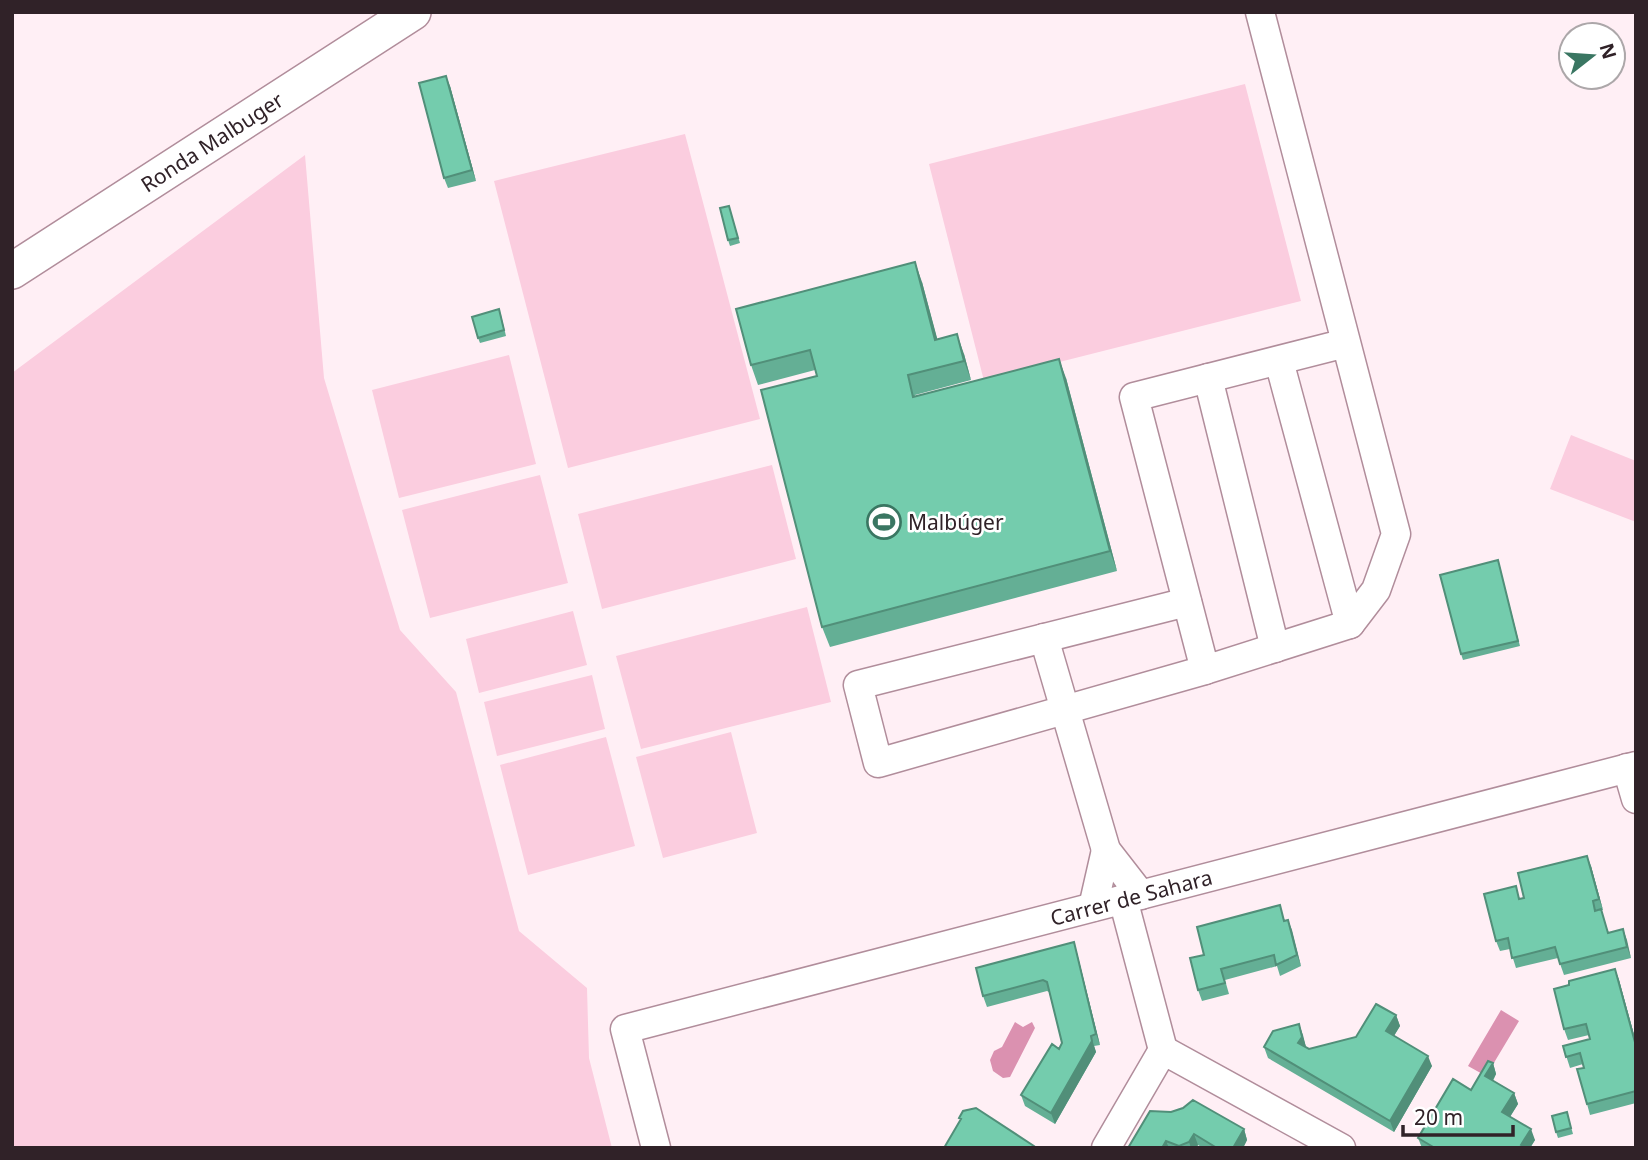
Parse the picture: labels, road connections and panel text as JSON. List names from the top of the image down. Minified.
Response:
{"streets":{"street":["Ronda Malbuger","Carrer de Sahara"]},"places":{"sports":["Malbúger"]},"scale_bar":"20 m","north":"right"}
